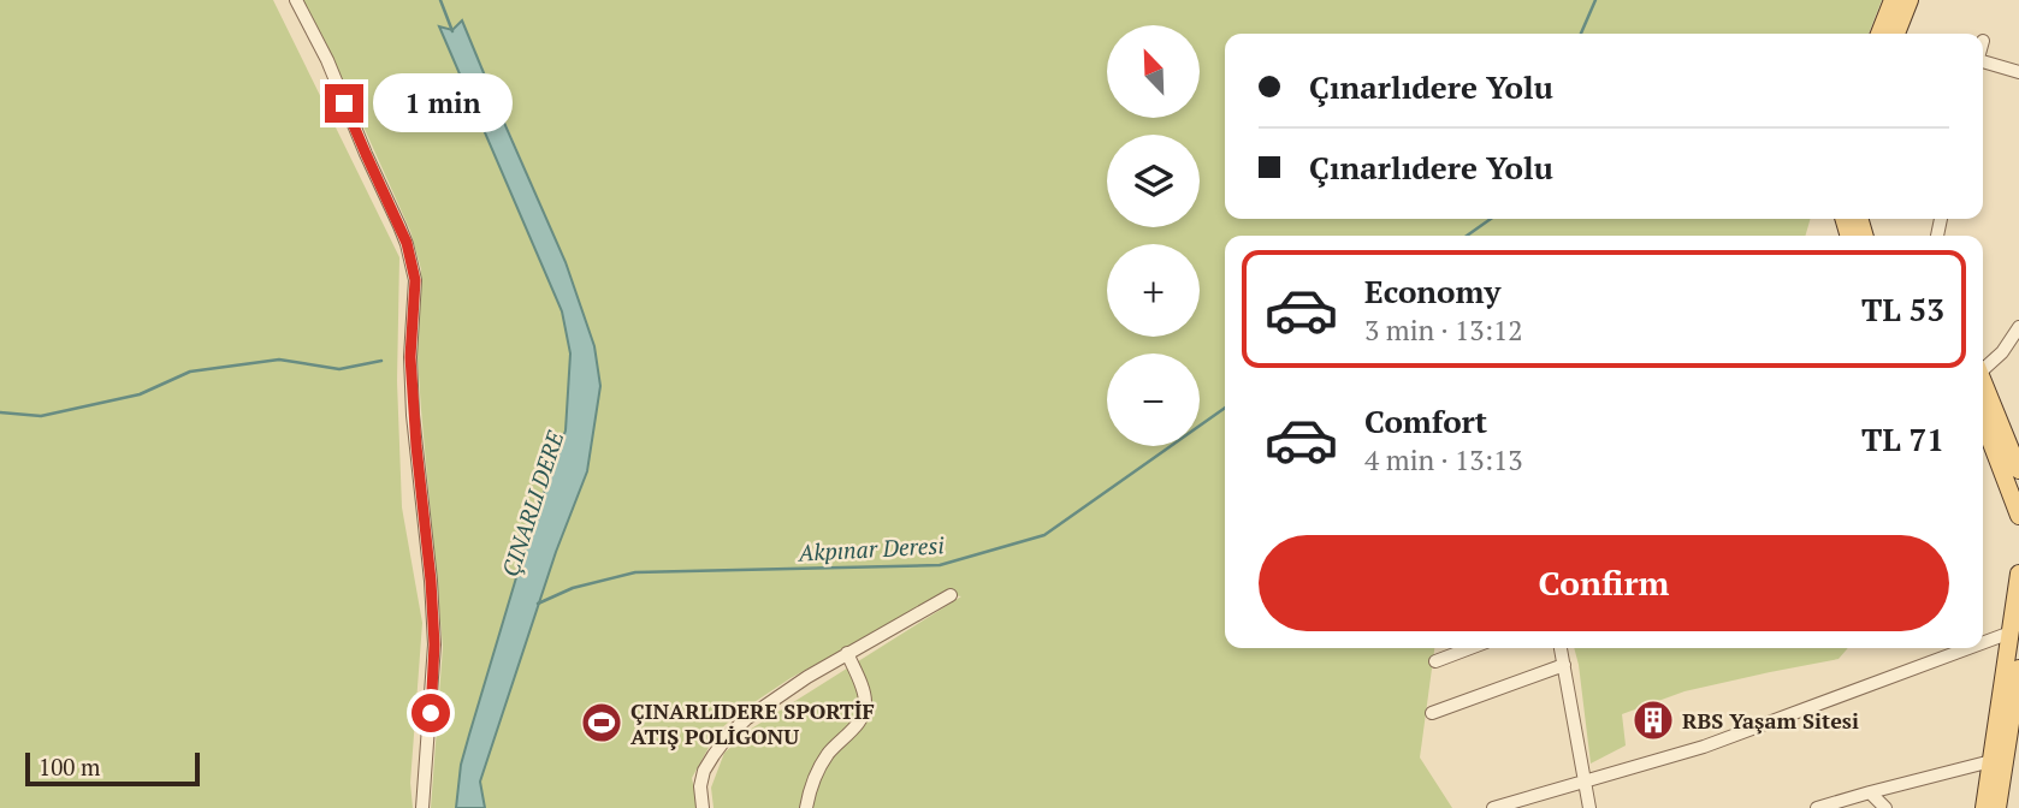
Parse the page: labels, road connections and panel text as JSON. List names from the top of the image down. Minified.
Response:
{"water":["ÇINARLI DERE","Akpınar Deresi"],"places":{"building":["RBS Yaşam Sitesi"],"sports":["ÇINARLIDERE SPORTİF ATIŞ POLİGONU"]},"scale_bar":"100 m","north":"top left","page":{"map_buttons":["+","−"],"banner":["Çınarlıdere Yolu","Çınarlıdere Yolu"],"bubble":"1 min","list":[{"name":"Economy","note":"3 min · 13:12","value":"TL 53"},{"name":"Comfort","note":"4 min · 13:13","value":"TL 71"}],"buttons":"Confirm","scale":"100 m"}}
